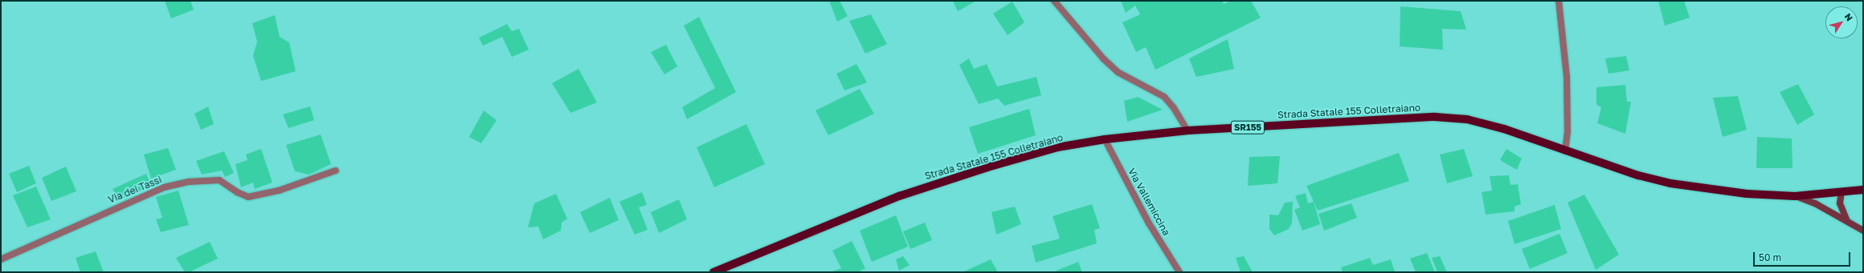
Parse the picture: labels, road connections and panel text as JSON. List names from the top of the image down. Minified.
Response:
{"streets":{"main road":["Strada Statale 155 Colletraiano","SR155"],"street":["Via dei Tassi","Via Vallemiccina"]},"crossings":[["Strada Statale 155 Colletraiano","Via Vallemiccina"]],"scale_bar":"50 m","north":"top right"}
